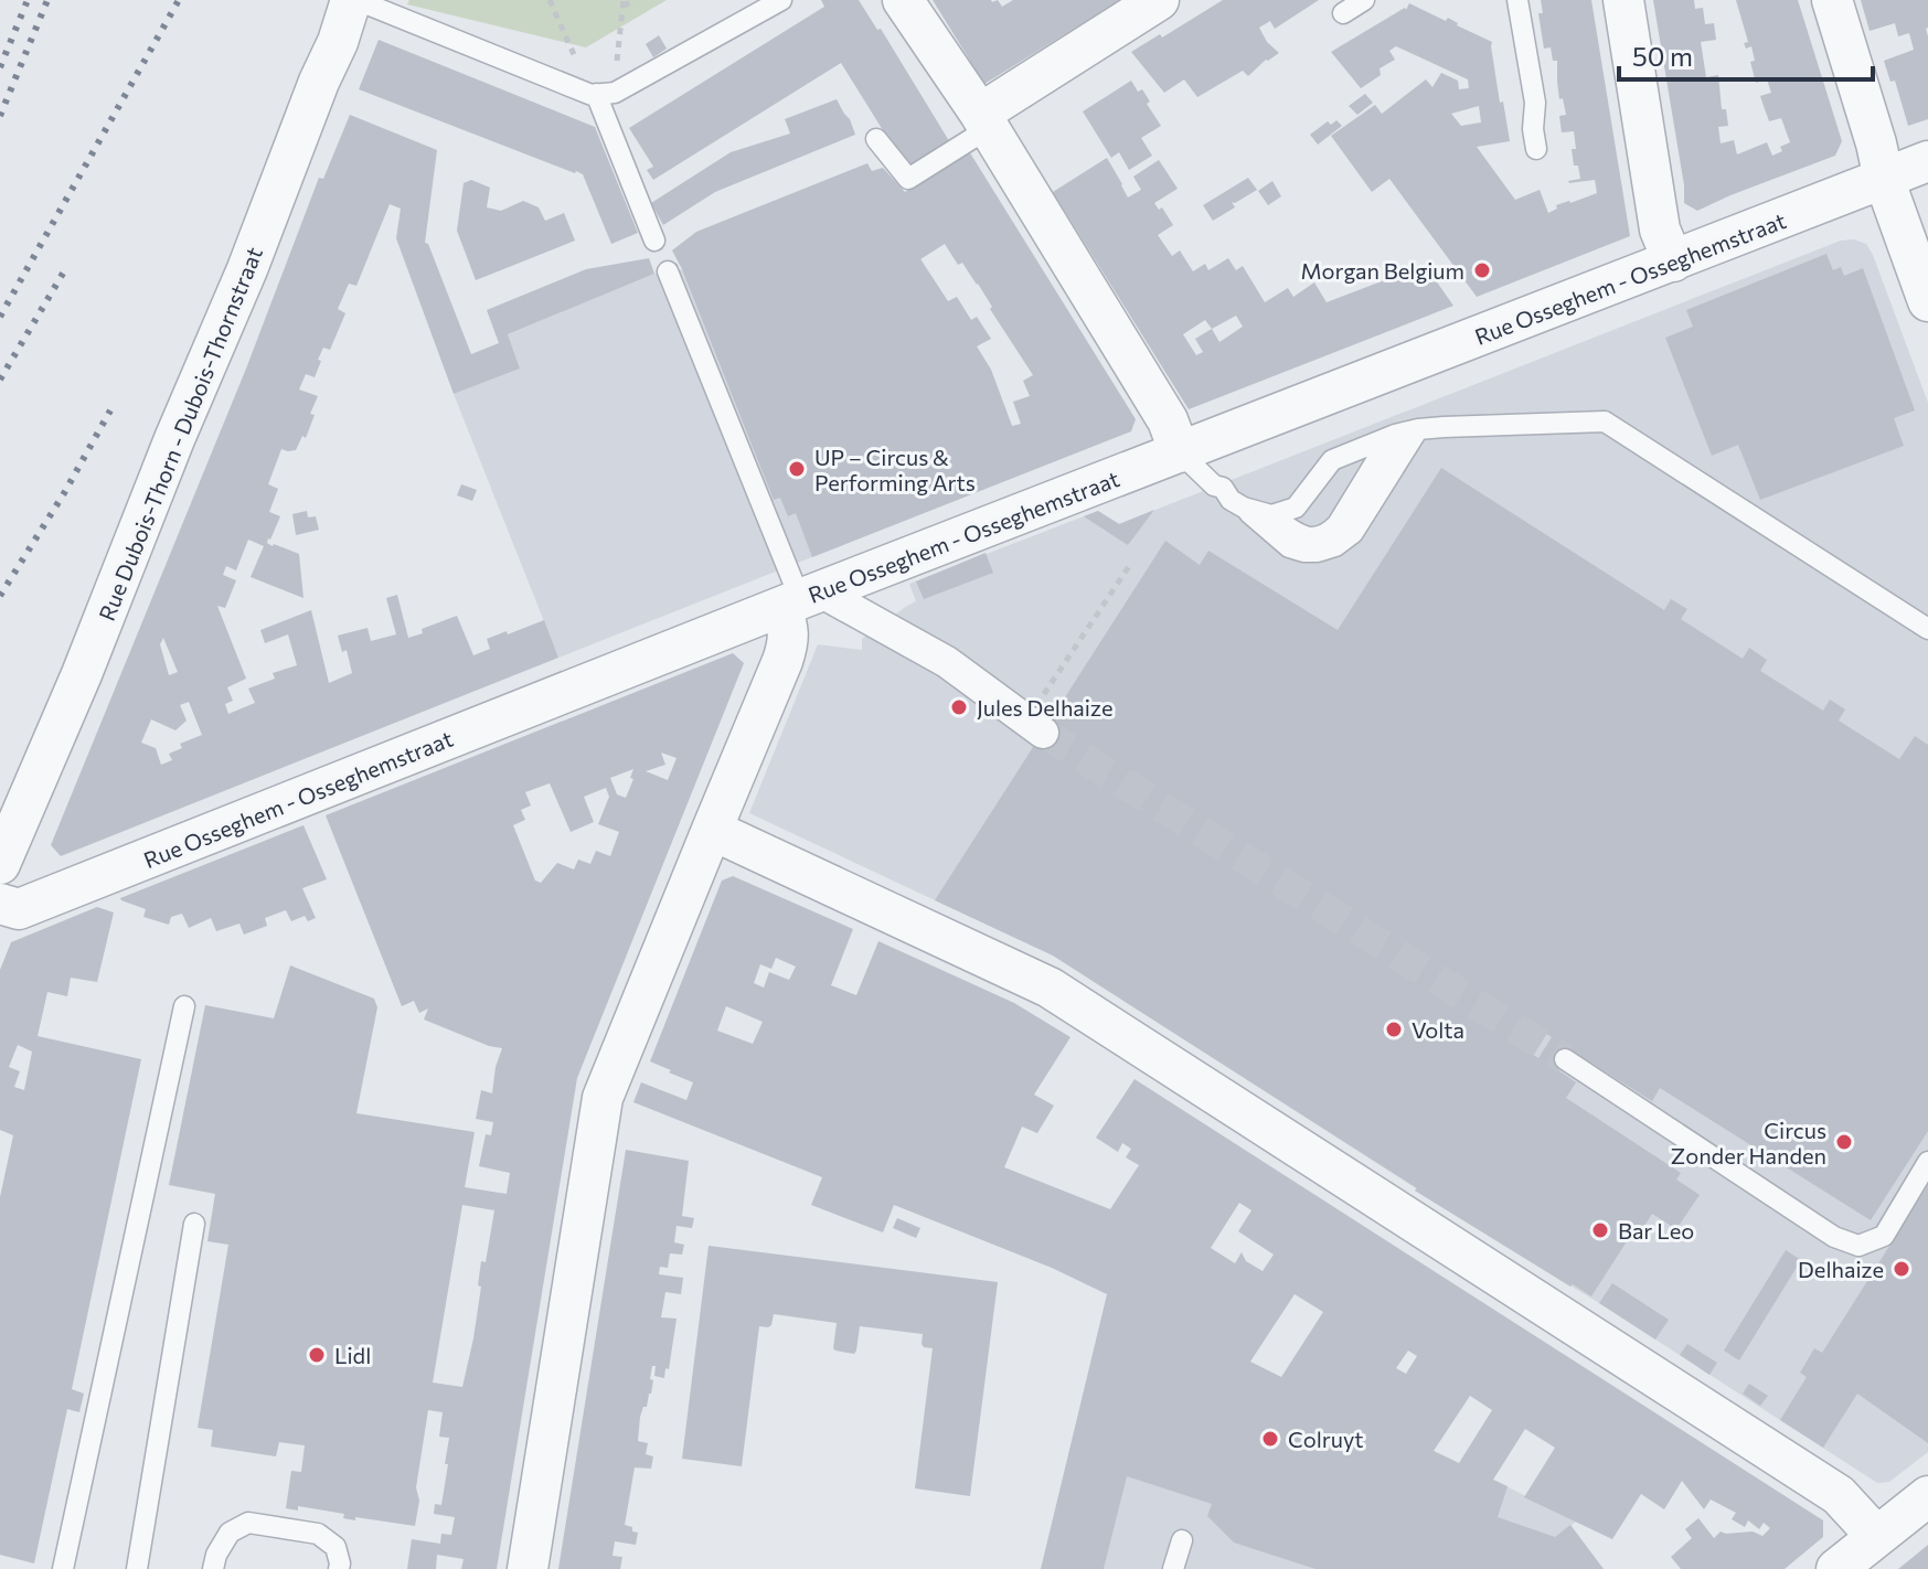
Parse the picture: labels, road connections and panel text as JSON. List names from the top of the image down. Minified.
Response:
{"streets":{"street":["Rue Osseghem - Osseghemstraat","Rue Dubois-Thorn - Dubois-Thornstraat"]},"places":["Morgan Belgium","UP – Circus & Performing Arts","Jules Delhaize","Volta","Circus Zonder Handen","Bar Leo","Delhaize","Lidl","Colruyt"],"scale_bar":"50 m"}
